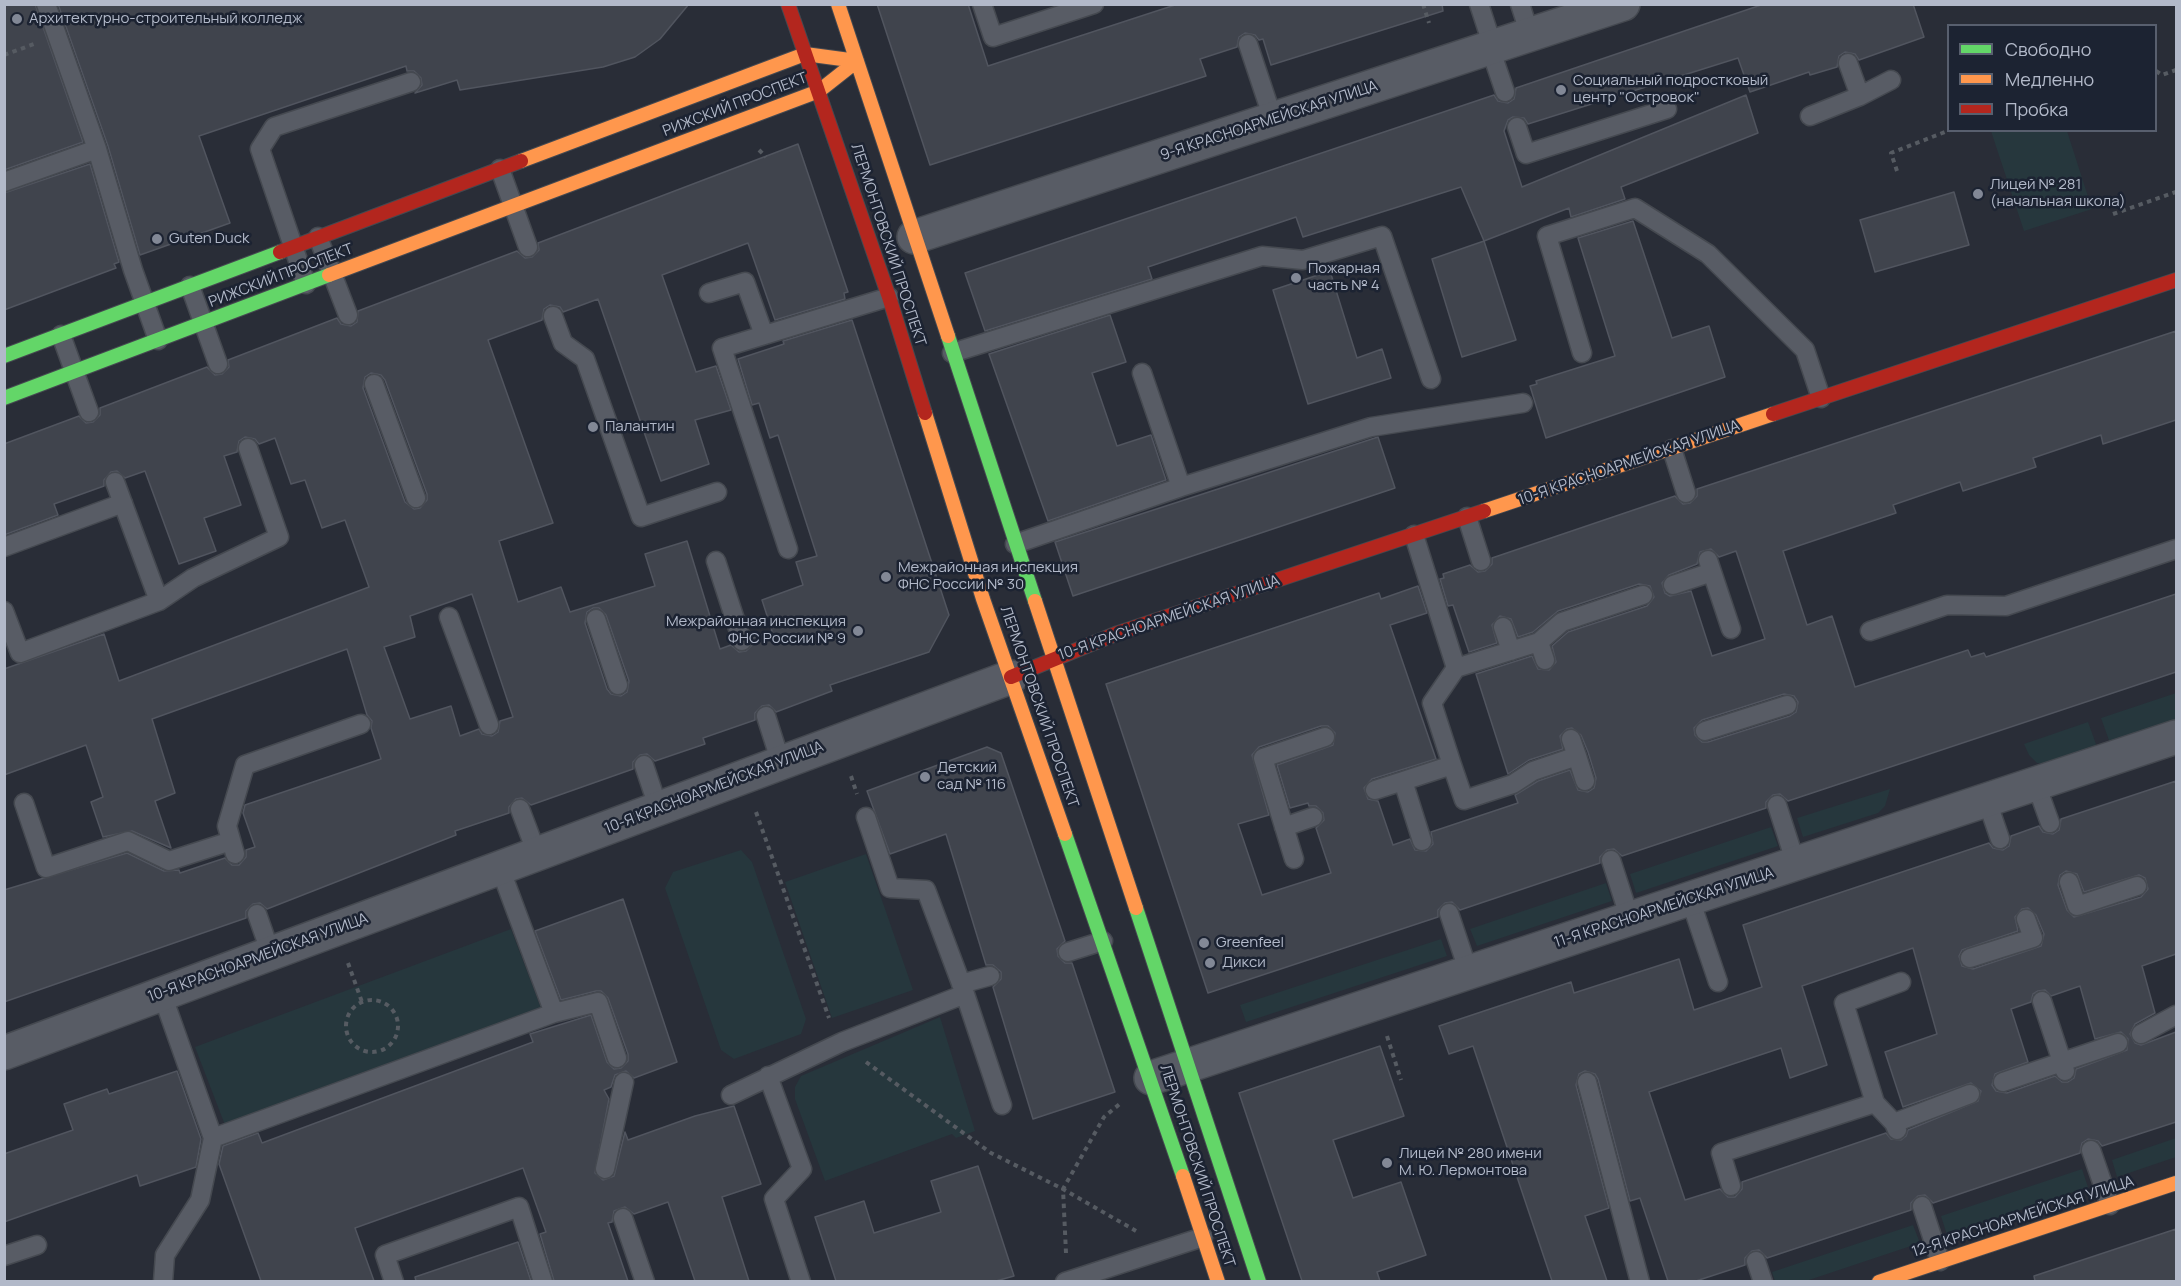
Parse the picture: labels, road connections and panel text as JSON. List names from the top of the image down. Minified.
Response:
{"streets":{"main road":["РИЖСКИЙ ПРОСПЕКТ","ЛЕРМОНТОВСКИЙ ПРОСПЕКТ","10-Я КРАСНОАРМЕЙСКАЯ УЛИЦА","12-Я КРАСНОАРМЕЙСКАЯ УЛИЦА"],"street":["9-Я КРАСНОАРМЕЙСКАЯ УЛИЦА","11-Я КРАСНОАРМЕЙСКАЯ УЛИЦА"]},"crossings":[["РИЖСКИЙ ПРОСПЕКТ","ЛЕРМОНТОВСКИЙ ПРОСПЕКТ"],["9-Я КРАСНОАРМЕЙСКАЯ УЛИЦА","ЛЕРМОНТОВСКИЙ ПРОСПЕКТ"],["ЛЕРМОНТОВСКИЙ ПРОСПЕКТ","10-Я КРАСНОАРМЕЙСКАЯ УЛИЦА"],["ЛЕРМОНТОВСКИЙ ПРОСПЕКТ","11-Я КРАСНОАРМЕЙСКАЯ УЛИЦА"]],"places":["Архитектурно-строительный колледж","Социальный подростковый центр \"Островок\"","Лицей № 281 (начальная школа)","Guten Duck","Пожарная часть № 4","Палантин","Межрайонная инспекция ФНС России № 30","Межрайонная инспекция ФНС России № 9","Детский сад № 116","Greenfeel","Дикси","Лицей № 280 имени М. Ю. Лермонтова"],"legend":["Свободно","Медленно","Пробка"]}
